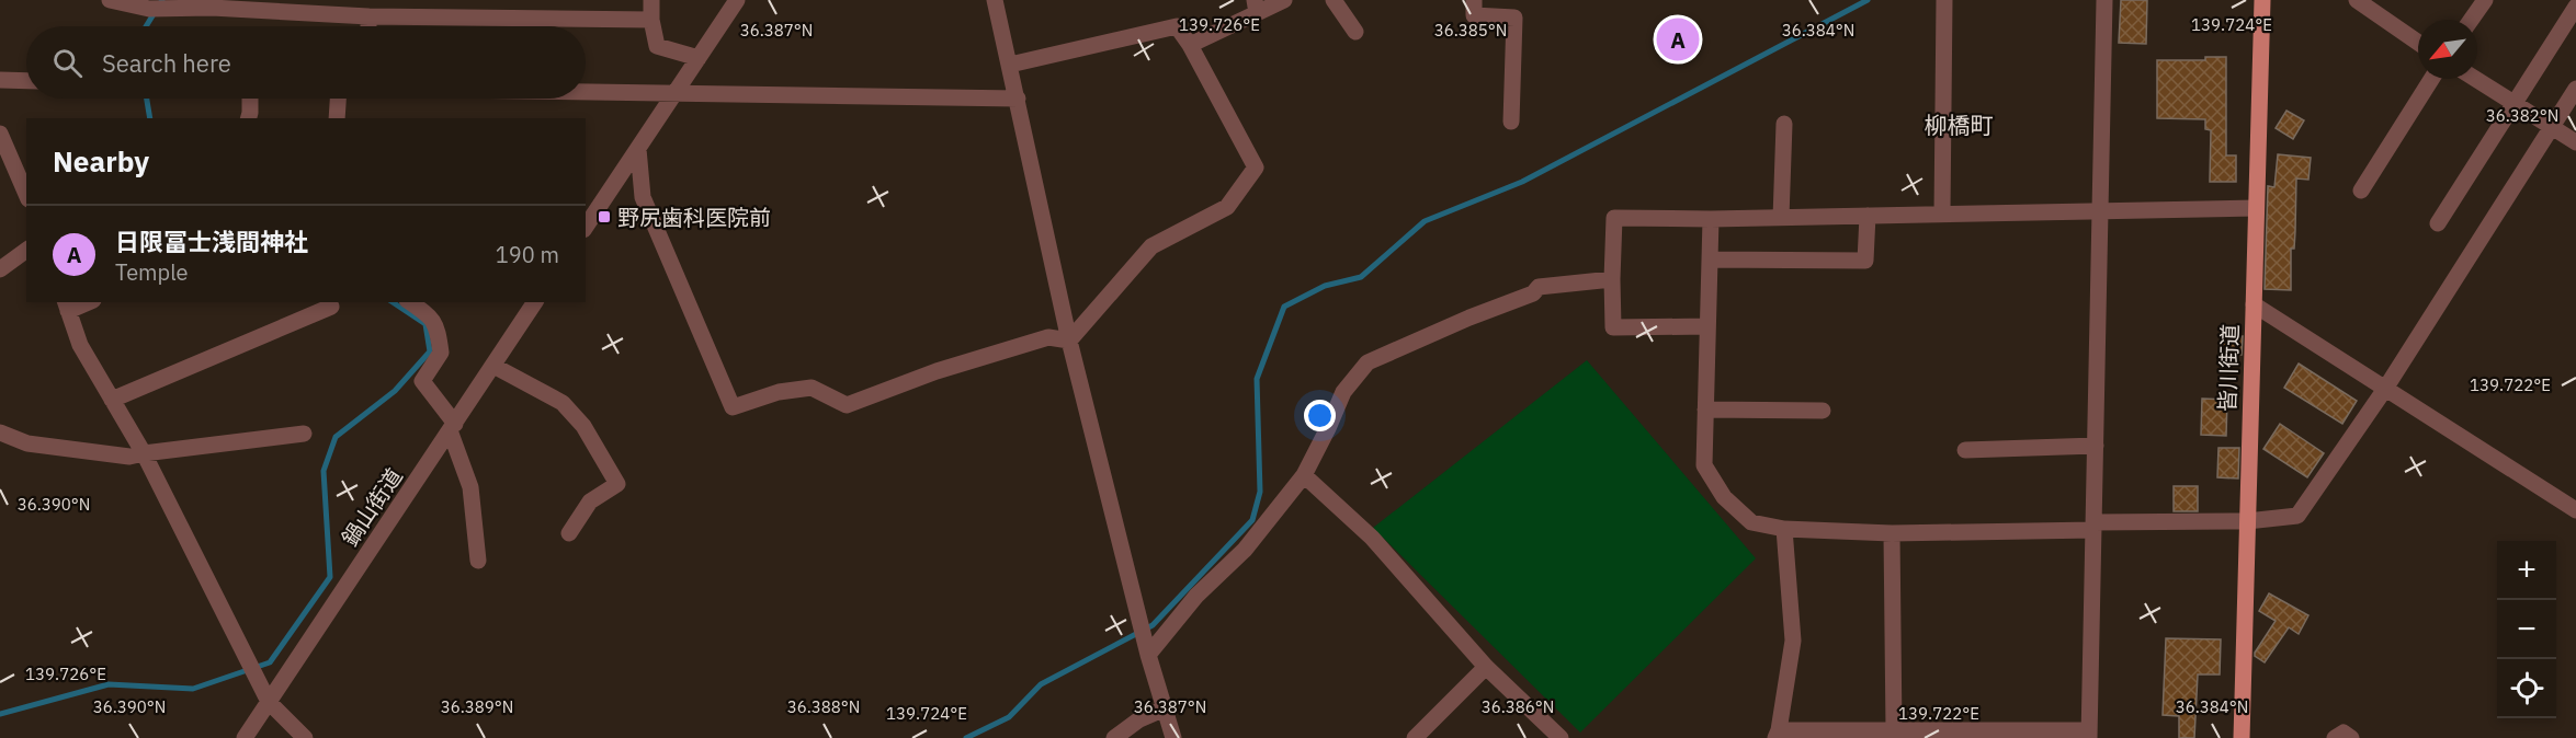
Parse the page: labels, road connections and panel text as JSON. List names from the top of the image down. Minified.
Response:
{"streets":{"main road":["皆川街道"],"street":["鍋山街道"]},"districts":["柳橋町"],"places":{"transit":["野尻歯科医院前"]},"north":"bottom left","page":{"pins":"A","search":"Search here","heading":"Nearby","list":[{"mark":"A","name":"日限冨士浅間神社","note":"Temple","value":"190 m"}],"map_buttons":["+","−"]},"coordinates":["139.726°E","139.724°E","36.387°N","36.385°N","36.384°N","36.382°N","139.722°E","36.390°N","36.389°N","36.388°N","36.386°N"]}
